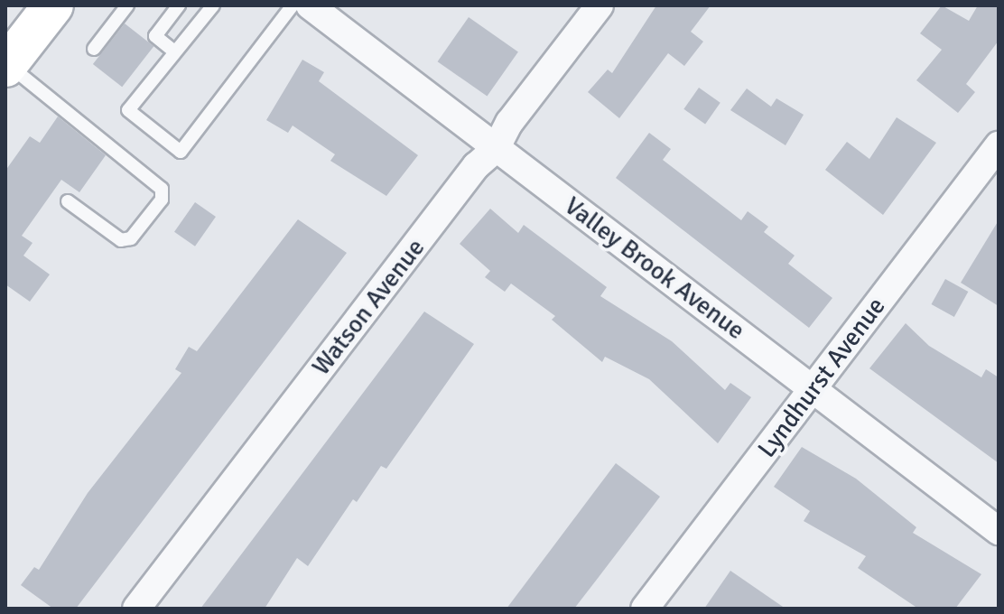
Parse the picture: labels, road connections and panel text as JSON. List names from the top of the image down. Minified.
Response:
{"streets":{"street":["Valley Brook Avenue","Watson Avenue","Lyndhurst Avenue"]},"crossings":[["Valley Brook Avenue","Watson Avenue"],["Valley Brook Avenue","Lyndhurst Avenue"]]}
